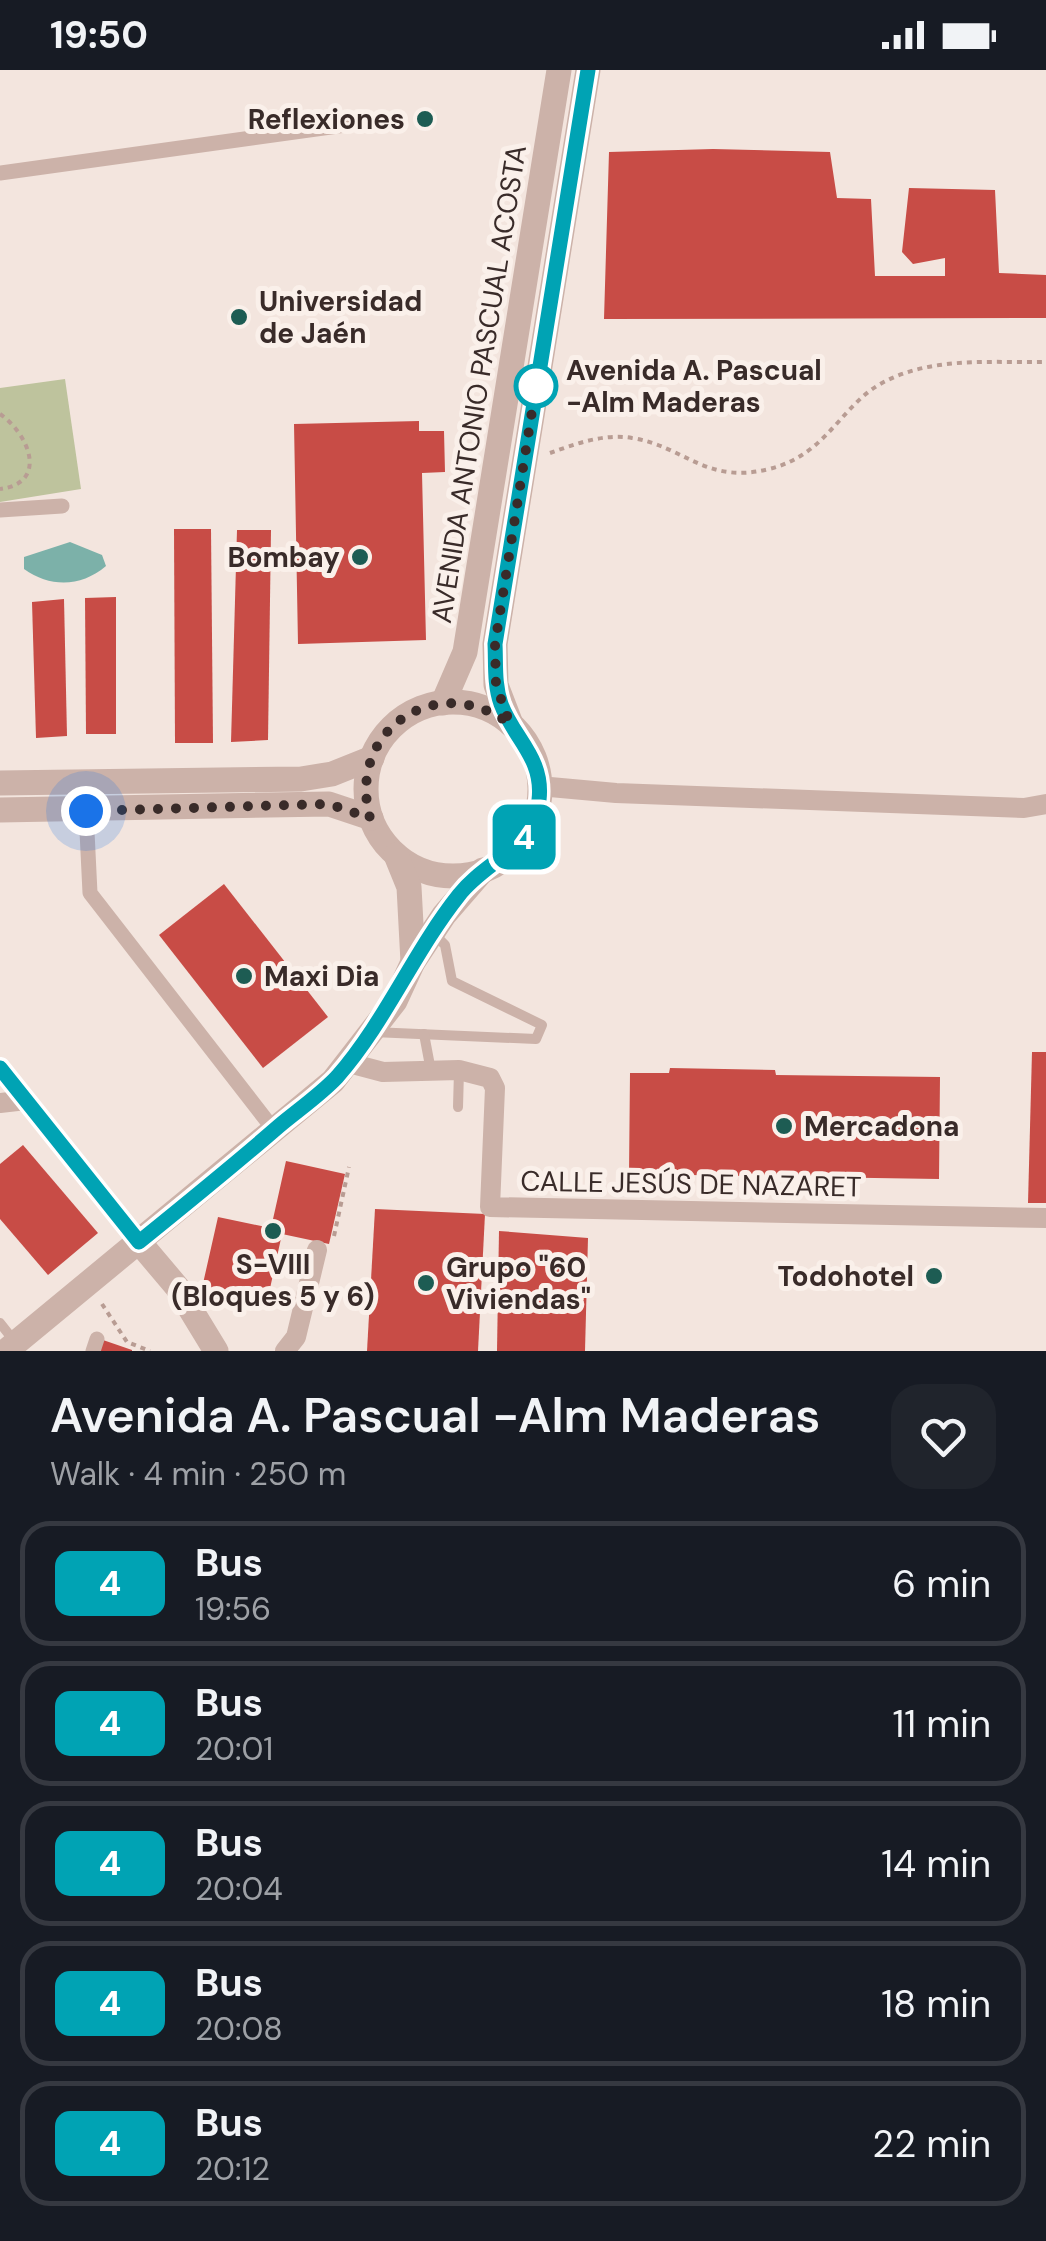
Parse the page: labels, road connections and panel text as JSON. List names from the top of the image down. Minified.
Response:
{"streets":{"street":["AVENIDA ANTONIO PASCUAL ACOSTA","CALLE JESÚS DE NAZARET"]},"places":["Reflexiones","Universidad de Jaén","Avenida A. Pascual -Alm Maderas","Bombay","Maxi Dia","Mercadona","S-VIII (Bloques 5 y 6)","Todohotel","Grupo \"60 Viviendas\""],"lines":["bus line 4"],"page":{"status":"19:50","on_map":"4","heading":["Avenida A. Pascual -Alm Maderas","Walk · 4 min · 250 m"],"list":[{"mark":"4","name":"Bus","note":"19:56","value":"6 min"},{"mark":"4","name":"Bus","note":"20:01","value":"11 min"},{"mark":"4","name":"Bus","note":"20:04","value":"14 min"},{"mark":"4","name":"Bus","note":"20:08","value":"18 min"},{"mark":"4","name":"Bus","note":"20:12","value":"22 min"}]}}
